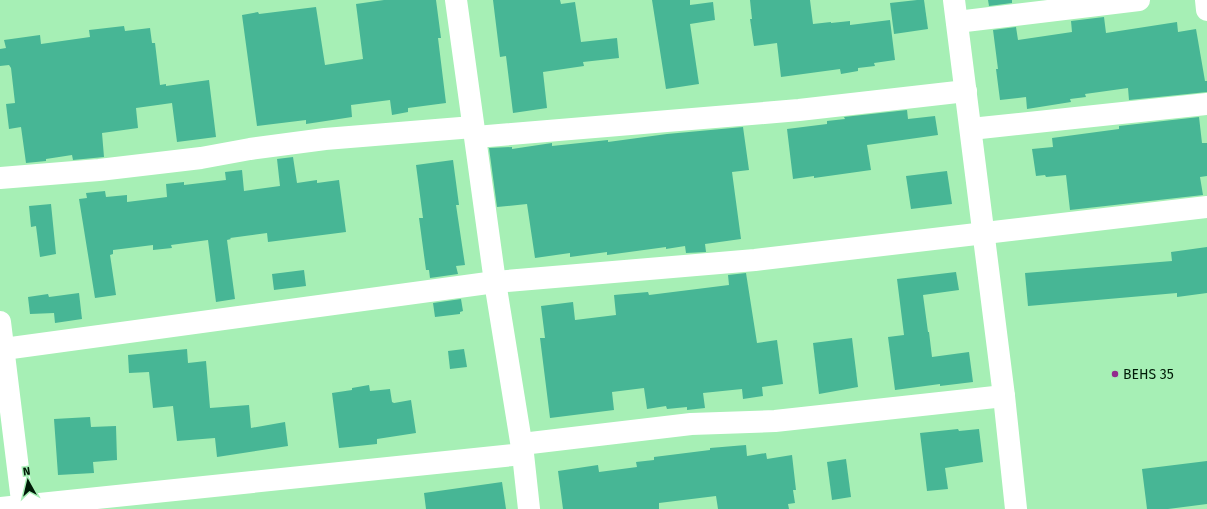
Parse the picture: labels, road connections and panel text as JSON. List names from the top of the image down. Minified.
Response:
{"places":["BEHS 35"],"north":"top"}
